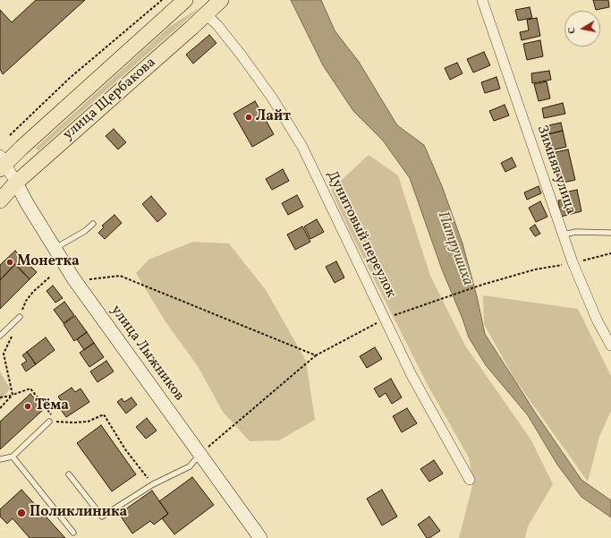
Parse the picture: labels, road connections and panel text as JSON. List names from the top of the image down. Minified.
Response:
{"streets":{"main road":["улица Щербакова","улица Лыжников"],"street":["Зимняя улица","Дунитовый переулок"]},"crossings":[["улица Щербакова","Дунитовый переулок"],["улица Щербакова","улица Лыжников"]],"water":["Патрушиха"],"places":["Лайт","Монетка","Тёма","Поликлиника"],"north":"left"}
